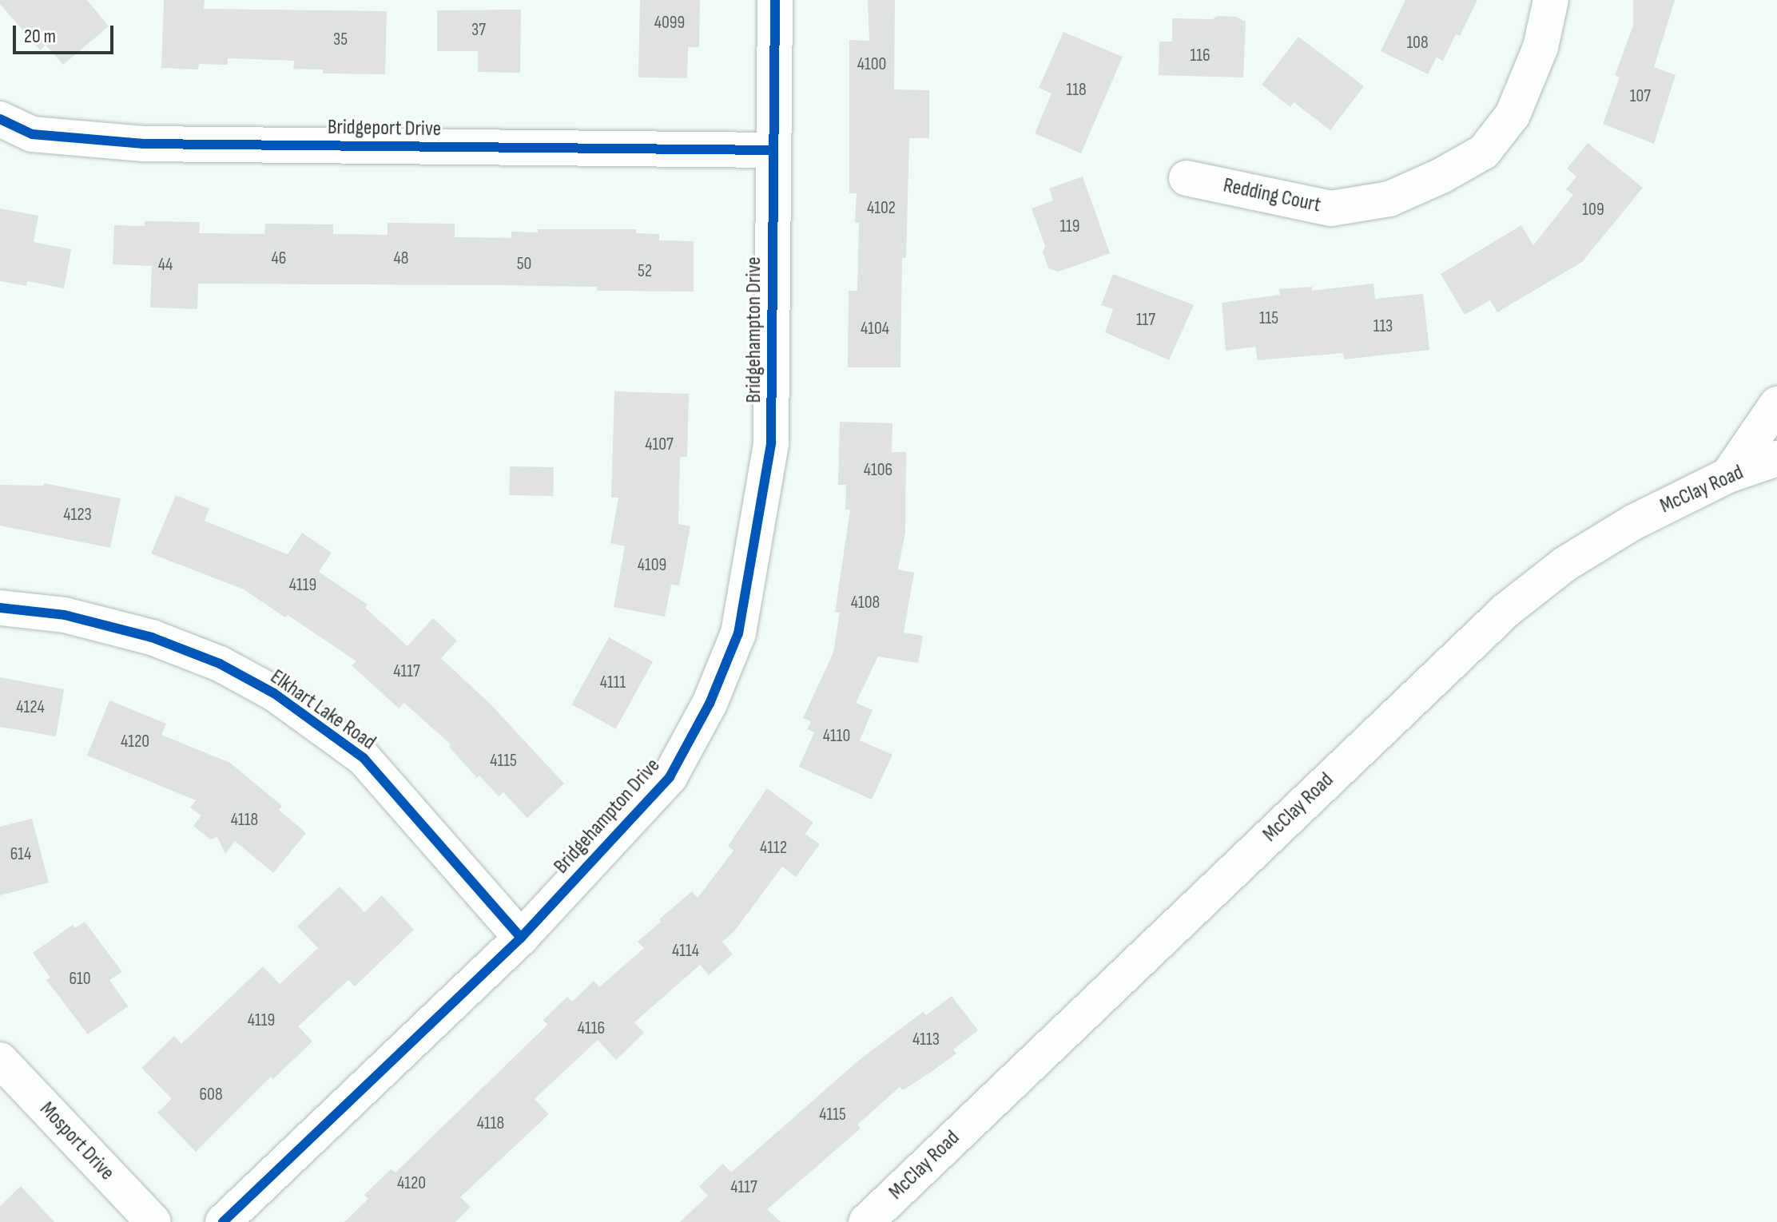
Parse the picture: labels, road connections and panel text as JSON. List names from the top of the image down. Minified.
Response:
{"streets":{"street":["Bridgeport Drive","Redding Court","Bridgehampton Drive","McClay Road","Elkhart Lake Road","Mosport Drive"]},"crossings":[["Bridgeport Drive","Bridgehampton Drive"],["Bridgehampton Drive","Elkhart Lake Road"]],"house_numbers":["4099","37","35","108","116","4100","118","107","4102","109","119","46","48","50","44","52","115","117","113","4104","4107","4106","4123","4109","4119","4108","4117","4111","4124","4110","4120","4115","4118","4112","614","4114","610","4119","4116","4113","608","4115","4118","4120","4117"],"scale_bar":"20 m"}
